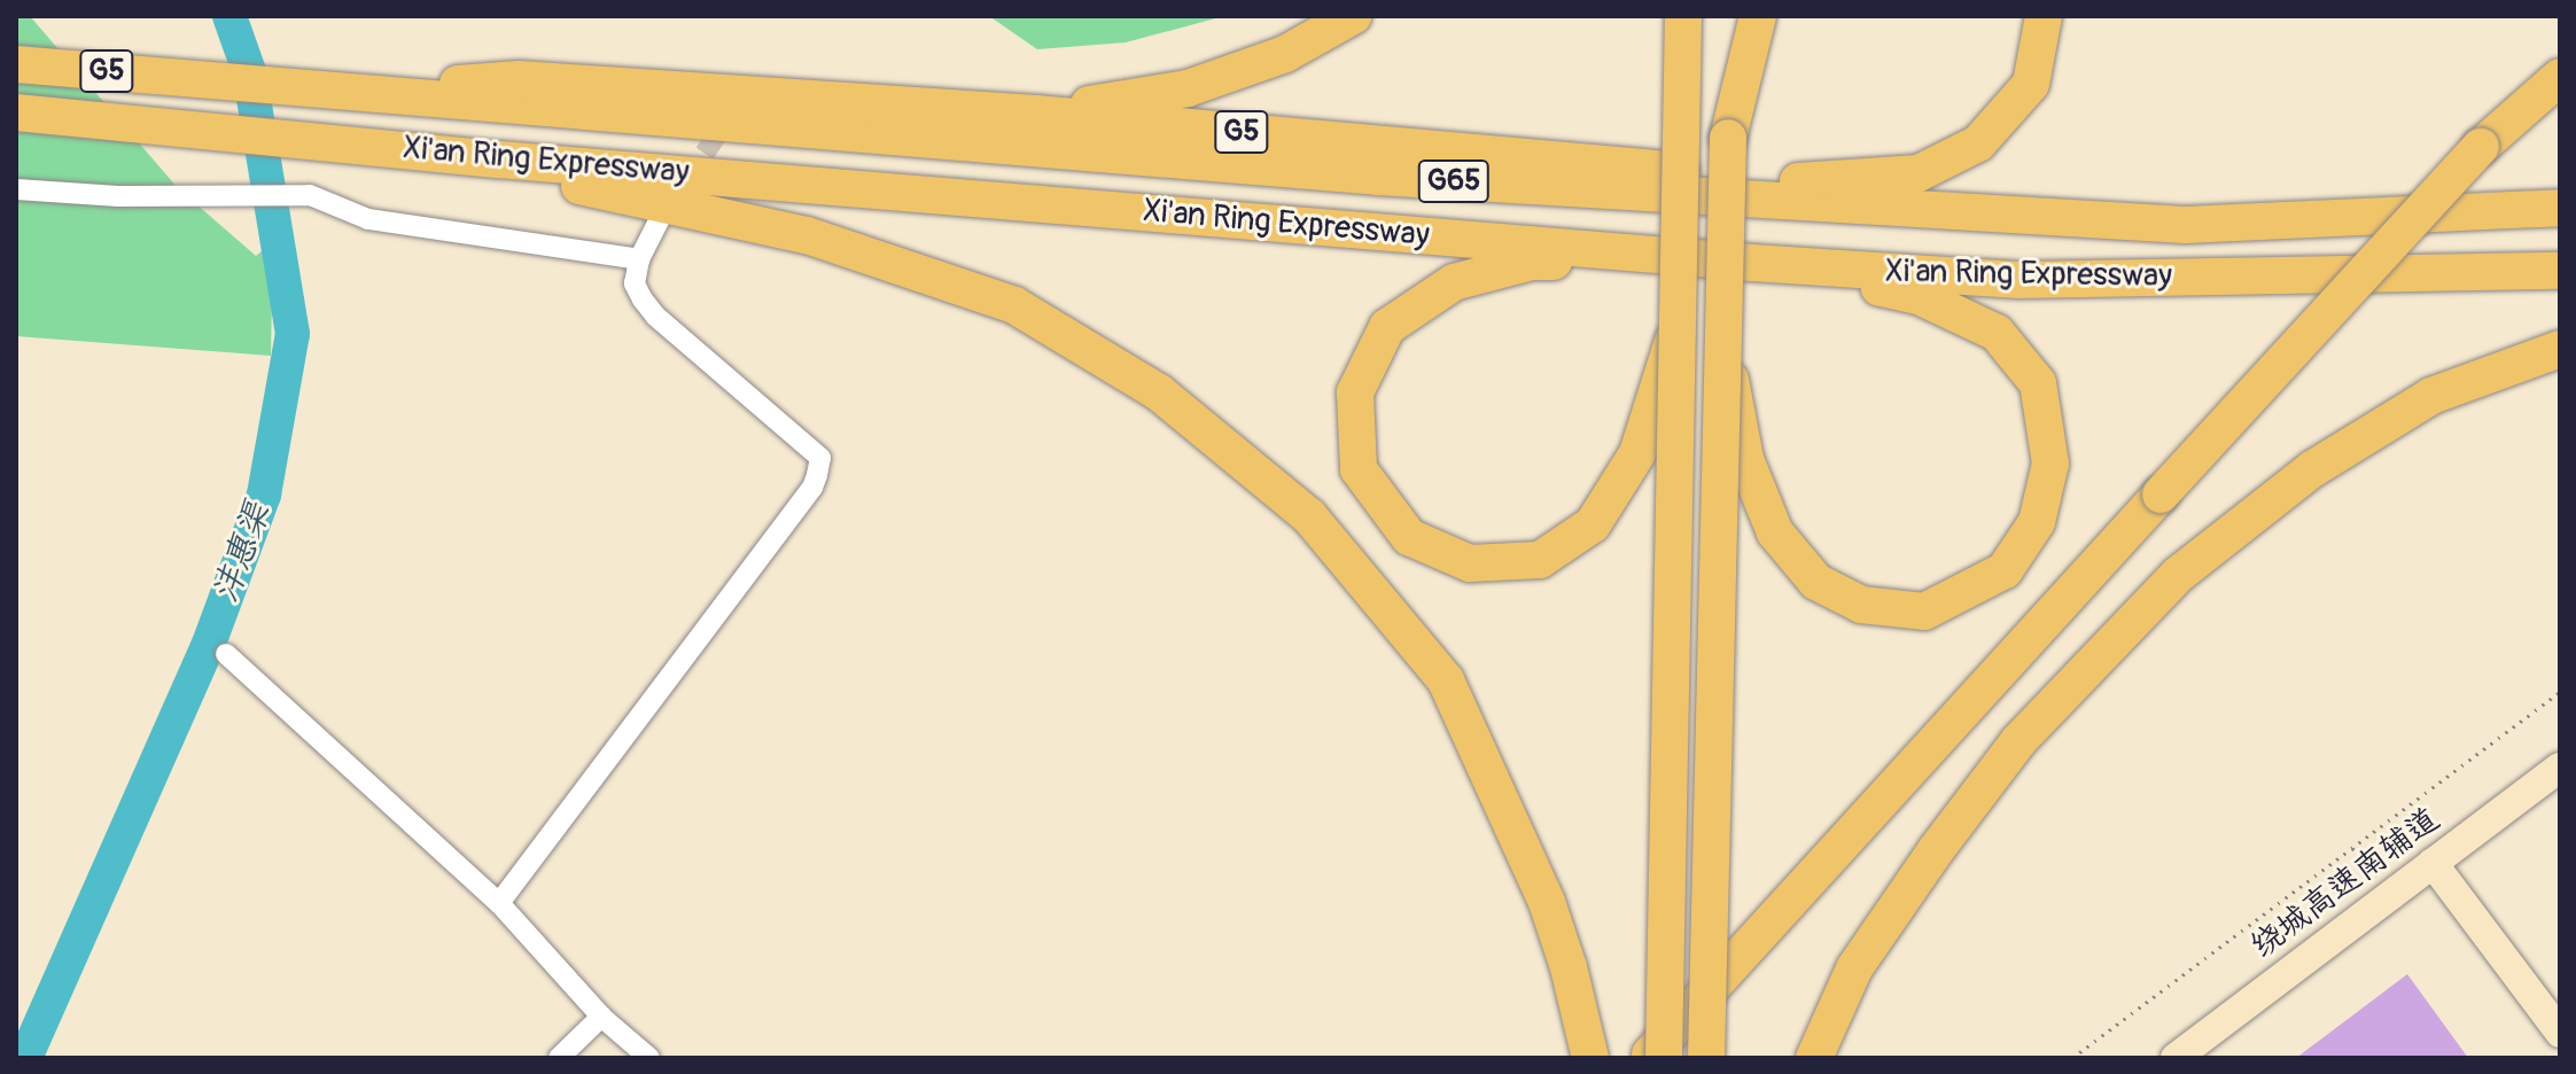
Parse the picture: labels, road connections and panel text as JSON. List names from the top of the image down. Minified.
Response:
{"streets":{"highway":["G5","Xi'an Ring Expressway","G65"],"street":["绕城高速南辅道"]},"crossings":[["G5","Xi'an Ring Expressway"]],"water":["沣惠渠"]}
